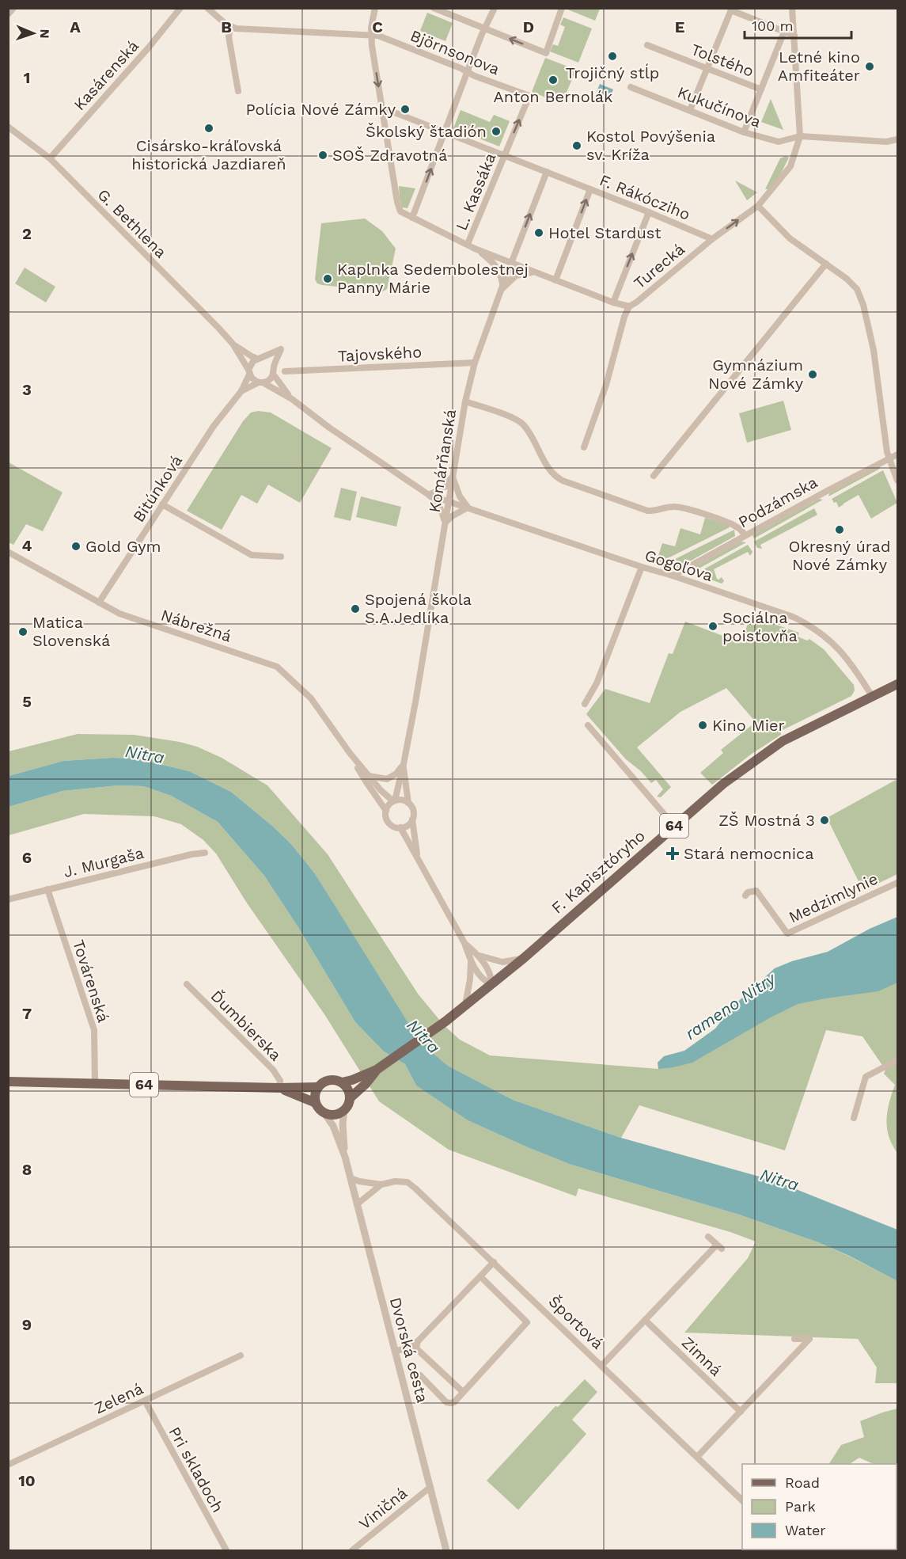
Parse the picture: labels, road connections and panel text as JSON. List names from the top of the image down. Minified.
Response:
{"streets":{"main road":["64","F. Kapisztóryho"],"street":["Björnsonova","Tolstého","Kasárenská","Kukučínova","L. Kassáka","F. Rákócziho","G. Bethlena","Turecká","Tajovského","Komárňanská","Bitúnková","Podzámska","Gogoľova","Nábrežná","J. Murgaša","Medzimlynie","Továrenská","Ďumbierska","Športová","Dvorská cesta","Zimná","Zelená","Pri skladoch","Viničná"]},"crossings":[["Björnsonova","L. Kassáka"],["Kasárenská","G. Bethlena"],["Kukučínova","Turecká"],["L. Kassáka","F. Rákócziho"],["F. Rákócziho","Turecká"],["F. Rákócziho","Komárňanská"],["G. Bethlena","Bitúnková"],["Tajovského","Komárňanská"],["Komárňanská","Gogoľova"],["Komárňanská","Nábrežná"],["Bitúnková","Nábrežná"],["Podzámska","Gogoľova"],["Gogoľova","F. Kapisztóryho"],["64","F. Kapisztóryho"],["64","Továrenská"],["64","Ďumbierska"],["64","Dvorská cesta"],["J. Murgaša","Továrenská"],["Športová","Dvorská cesta"],["Dvorská cesta","Viničná"],["Zelená","Pri skladoch"]],"one_way":["L. Kassáka"],"water":["Nitra","rameno Nitry"],"places":{"other":["Trojičný stĺp","Letné kino Amfiteáter","Anton Bernolák","Polícia Nové Zámky","Cisársko-kráľovská historická Jazdiareň","Školský štadión","Kostol Povýšenia sv. Kríža","SOŠ Zdravotná","Hotel Stardust","Kaplnka Sedembolestnej Panny Márie","Gymnázium Nové Zámky","Okresný úrad Nové Zámky","Gold Gym","Spojená škola S.A.Jedlíka","Sociálna poisťovňa","Matica Slovenská","Kino Mier","ZŠ Mostná 3"],"health":["Stará nemocnica"]},"legend":["Road","Park","Water"],"scale_bar":"100 m","north":"right","grid":{"columns":["A","B","C","D","E"],"rows":["1","2","3","4","5","6","7","8","9","10"]}}
